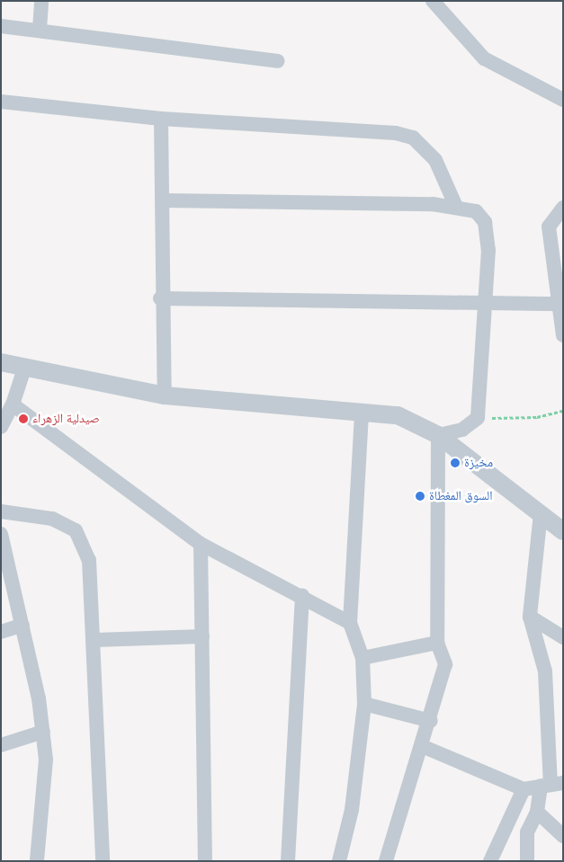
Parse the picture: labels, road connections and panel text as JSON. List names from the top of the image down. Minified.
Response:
{"places":["صيدلية الزهراء","مخيزة","السوق المغطاة"]}
